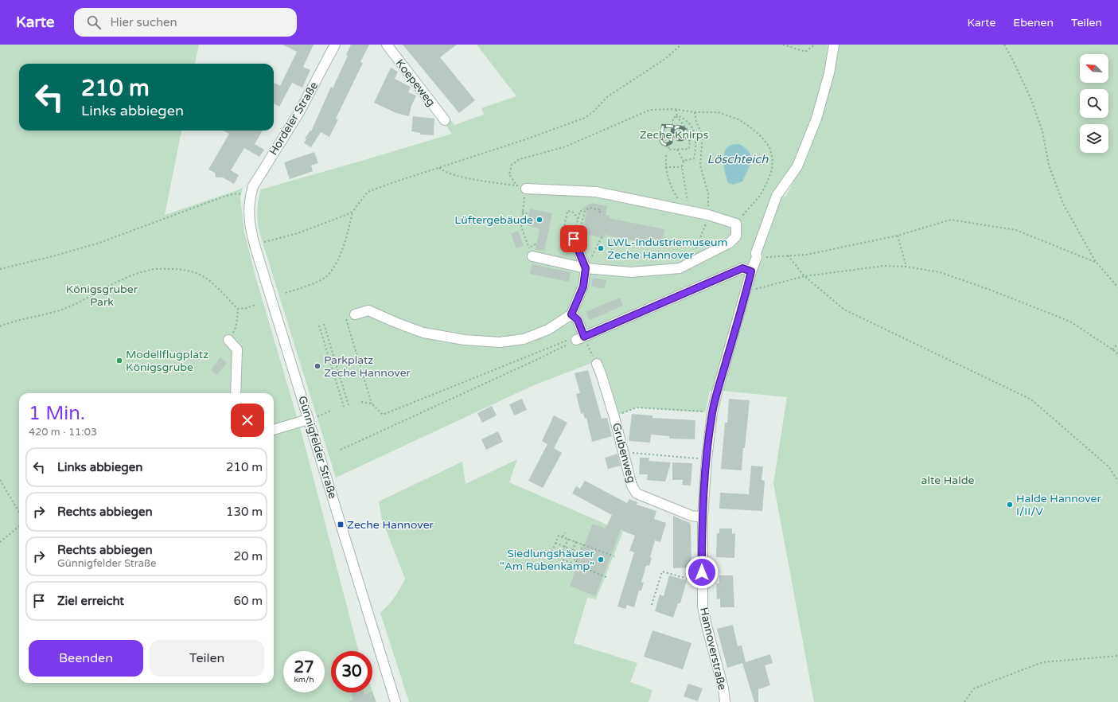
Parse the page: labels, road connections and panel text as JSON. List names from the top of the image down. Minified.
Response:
{"streets":{"street":["Koepeweg","Hordeler Straße","Günnigfelder Straße","Grubenweg","Hannoverstraße"]},"crossings":[["Hordeler Straße","Günnigfelder Straße"],["Grubenweg","Hannoverstraße"]],"water":["Löschteich"],"parks":["Zeche Knirps","Königsgruber Park","alte Halde"],"places":{"other":["Lüftergebäude","LWL-Industriemuseum Zeche Hannover","Modellflugplatz Königsgrube","Parkplatz Zeche Hannover","Halde Hannover I/II/V","Siedlungshäuser \"Am Rübenkamp\""],"transit":["Zeche Hannover"]},"north":"top left","page":{"header":"Karte","search":"Hier suchen","nav":["Karte","Ebenen","Teilen"],"turn":["210 m","Links abbiegen"],"heading":["1 Min.","420 m · 11:03"],"list":[{"name":"Links abbiegen","value":"210 m"},{"name":"Rechts abbiegen","value":"130 m"},{"name":"Rechts abbiegen","note":"Günnigfelder Straße","value":"20 m"},{"name":"Ziel erreicht","value":"60 m"}],"buttons":["Beenden","Teilen"],"speed":"27 km/h","limit":"30"}}
